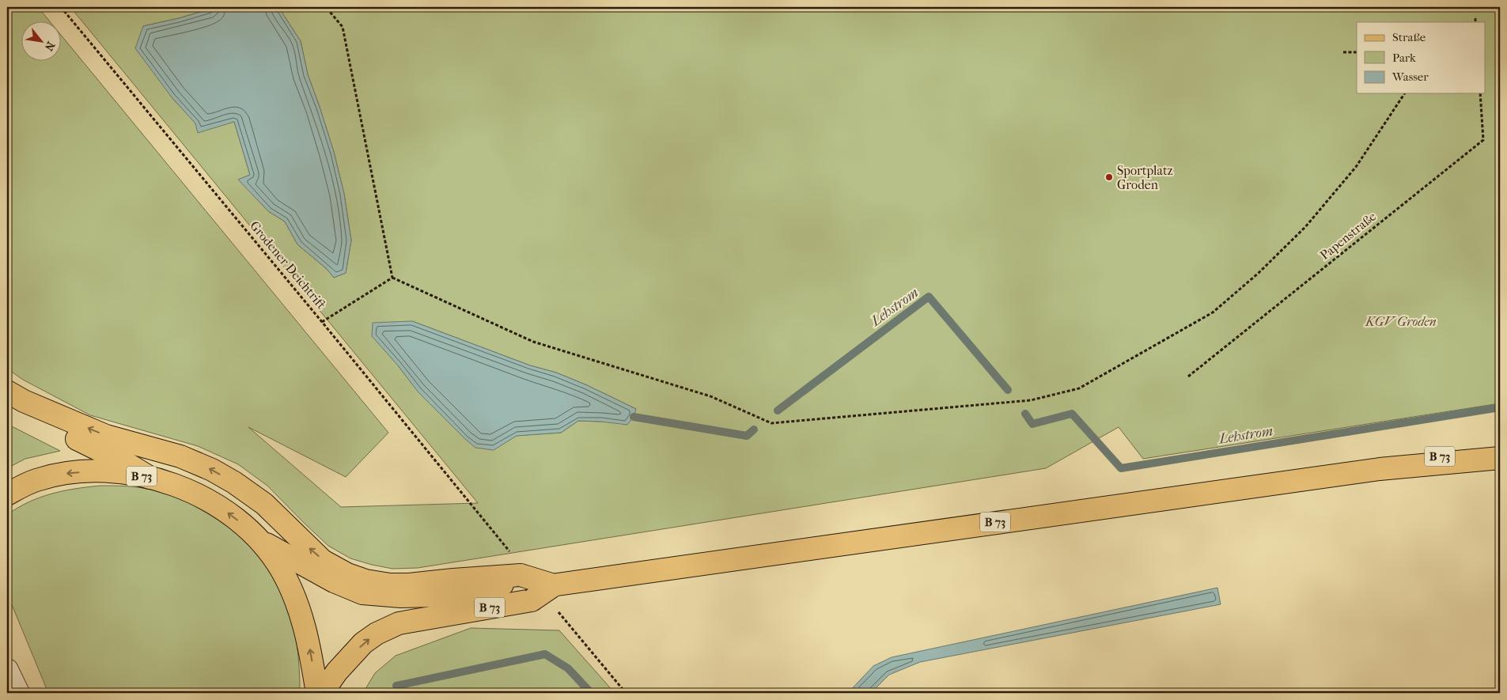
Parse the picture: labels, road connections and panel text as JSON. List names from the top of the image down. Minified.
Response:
{"streets":{"main road":["B 73"],"path":["Papenstraße","Grodener Deichtrift"]},"water":["Lehstrom"],"parks":["KGV Groden"],"places":["Sportplatz Groden"],"legend":["Straße","Park","Wasser"],"north":"bottom right"}
